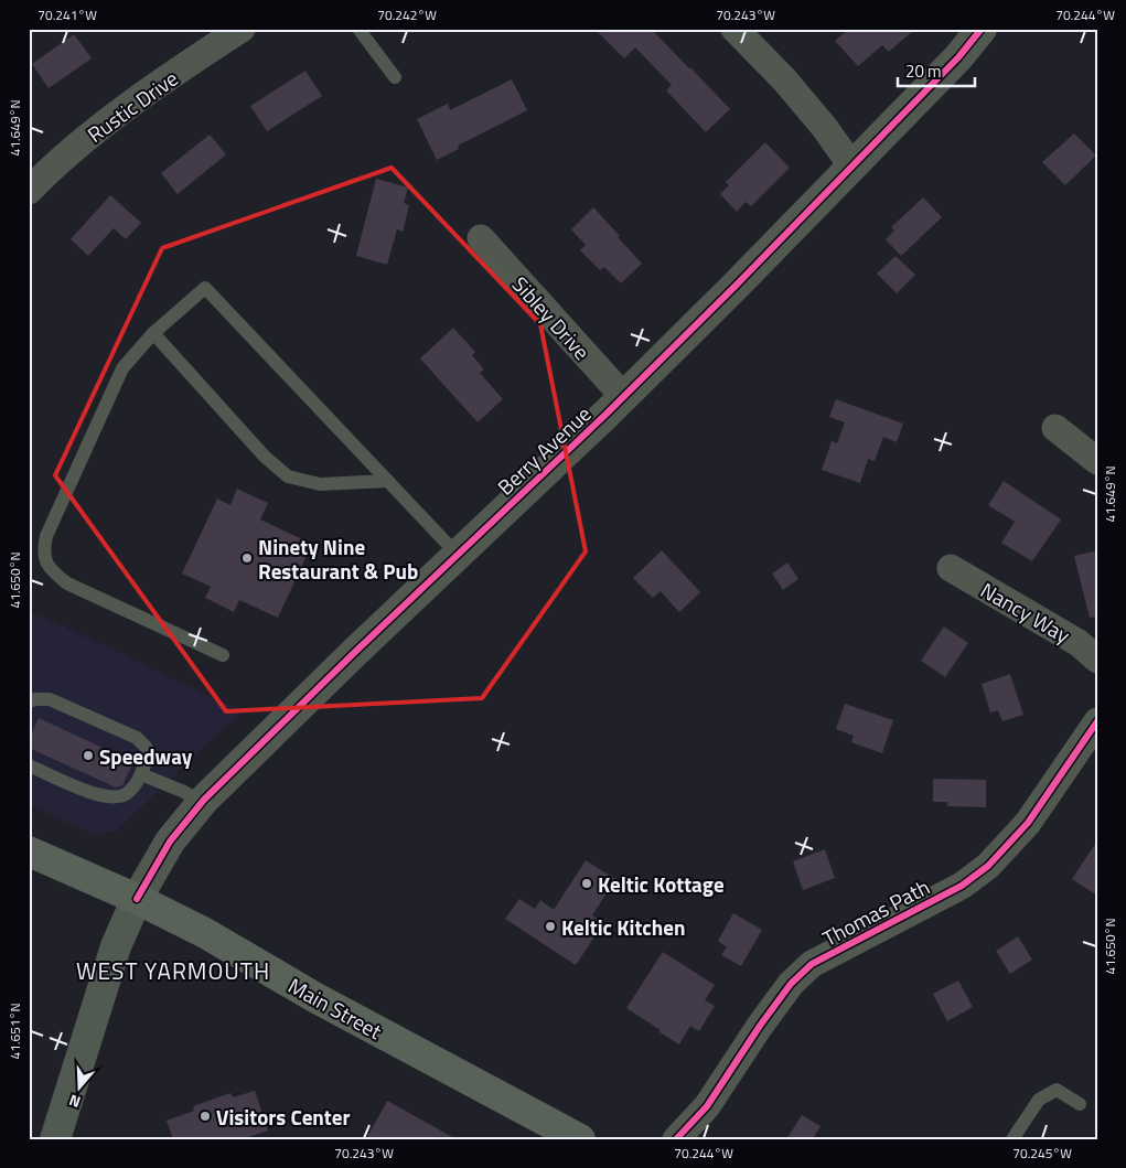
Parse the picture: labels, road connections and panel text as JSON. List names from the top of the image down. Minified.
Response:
{"streets":{"main road":["Main Street"],"street":["Rustic Drive","Sibley Drive","Berry Avenue","Nancy Way","Thomas Path"]},"crossings":[["Sibley Drive","Berry Avenue"],["Berry Avenue","Main Street"]],"districts":["WEST YARMOUTH"],"places":["Ninety Nine Restaurant & Pub","Speedway","Keltic Kottage","Keltic Kitchen","Visitors Center"],"scale_bar":"20 m","north":"bottom","coordinates":["70.241°W","70.242°W","70.243°W","70.244°W","41.649°N","41.650°N","41.651°N","70.245°W"]}
